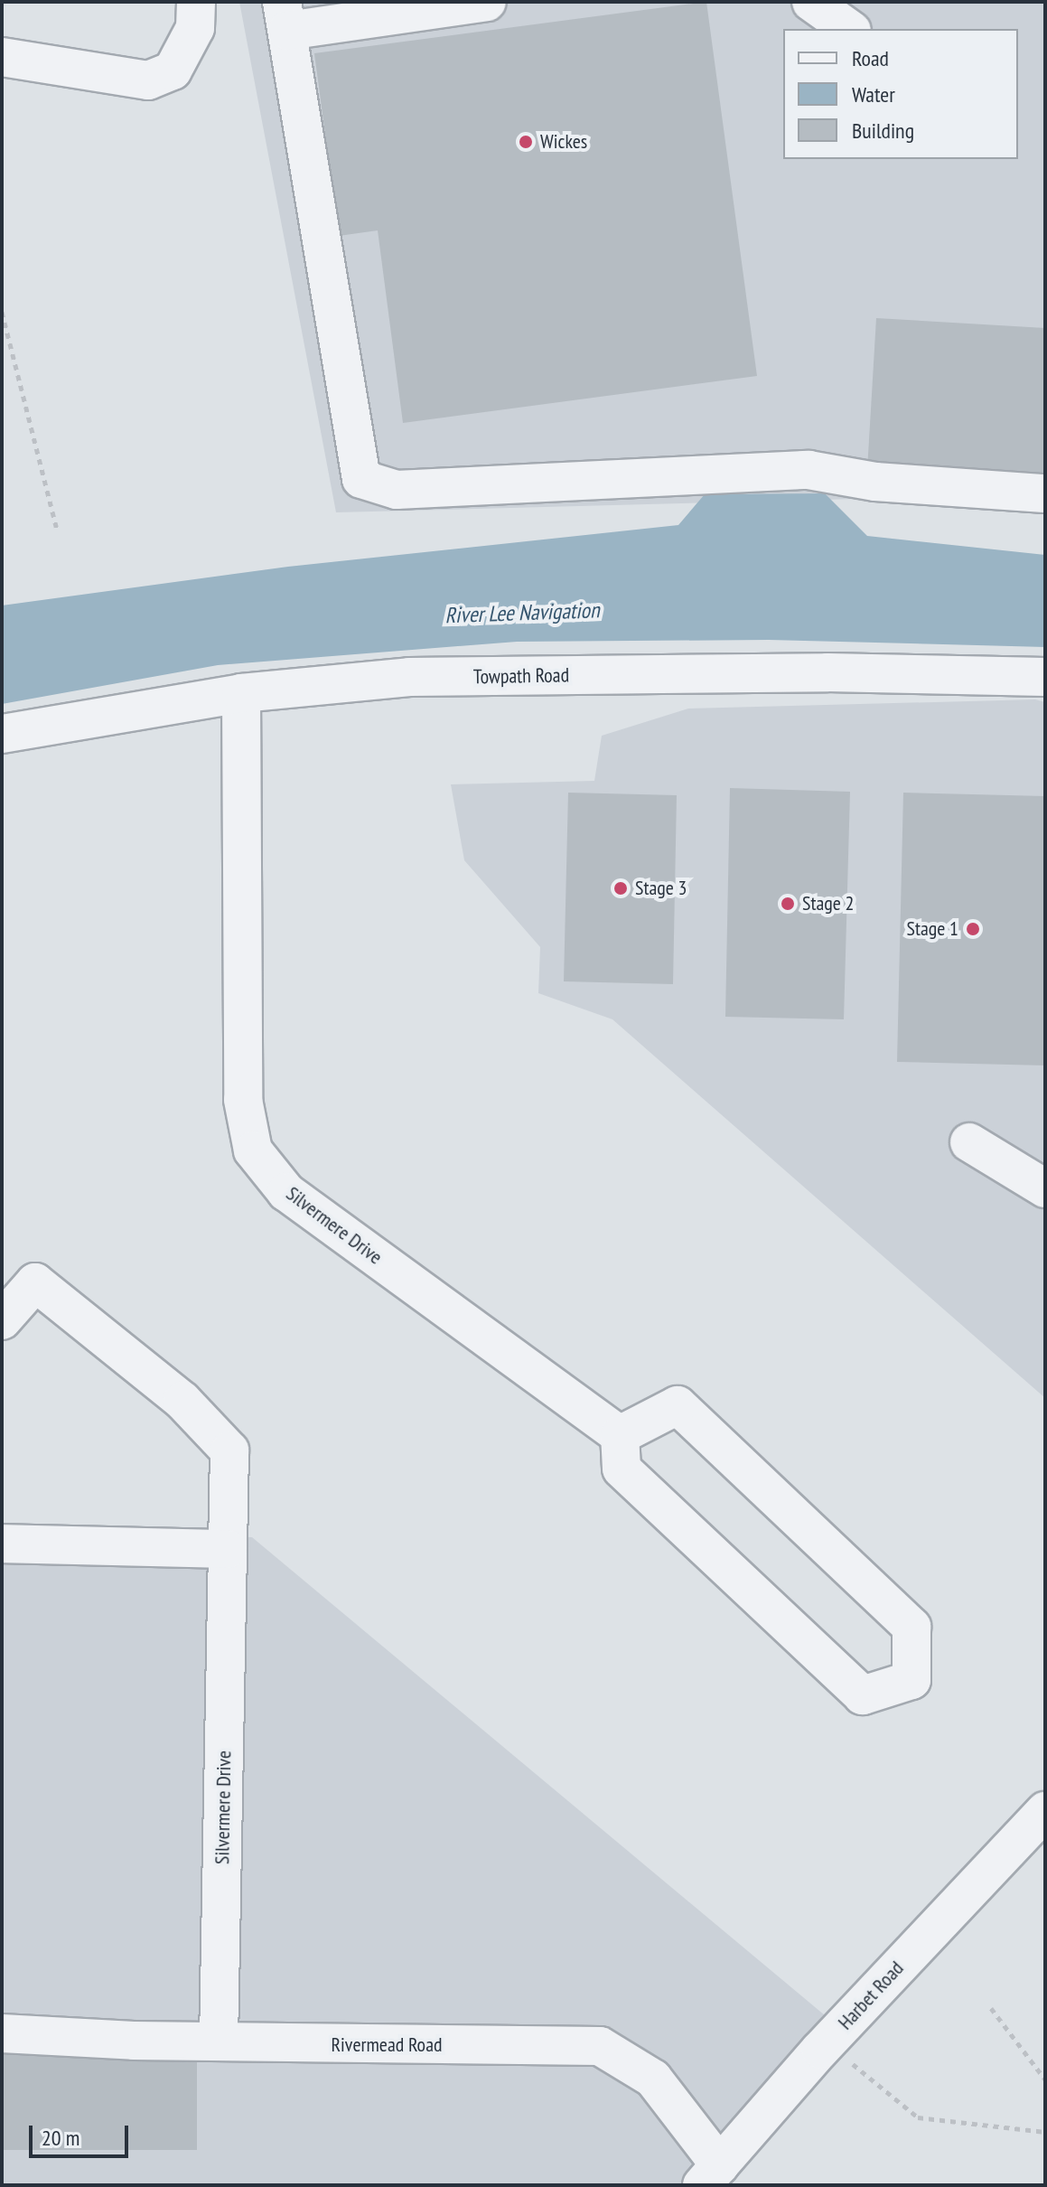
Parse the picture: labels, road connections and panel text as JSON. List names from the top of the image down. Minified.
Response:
{"streets":{"street":["Towpath Road","Silvermere Drive","Harbet Road","Rivermead Road"]},"crossings":[["Towpath Road","Silvermere Drive"],["Silvermere Drive","Rivermead Road"],["Harbet Road","Rivermead Road"]],"water":["River Lee Navigation"],"places":["Wickes","Stage 3","Stage 2","Stage 1"],"legend":["Road","Water","Building"],"scale_bar":"20 m"}
